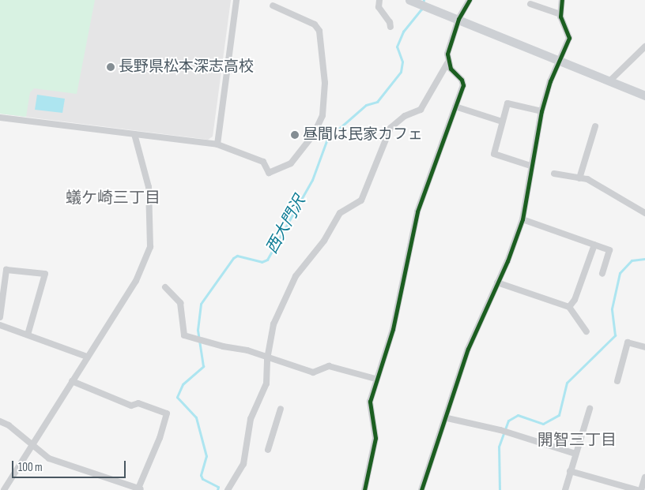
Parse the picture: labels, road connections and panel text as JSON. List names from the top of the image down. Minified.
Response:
{"districts":["蟻ケ崎三丁目","開智三丁目"],"water":["西大門沢"],"places":["長野県松本深志高校","昼間は民家カフェ"],"scale_bar":"100 m"}
